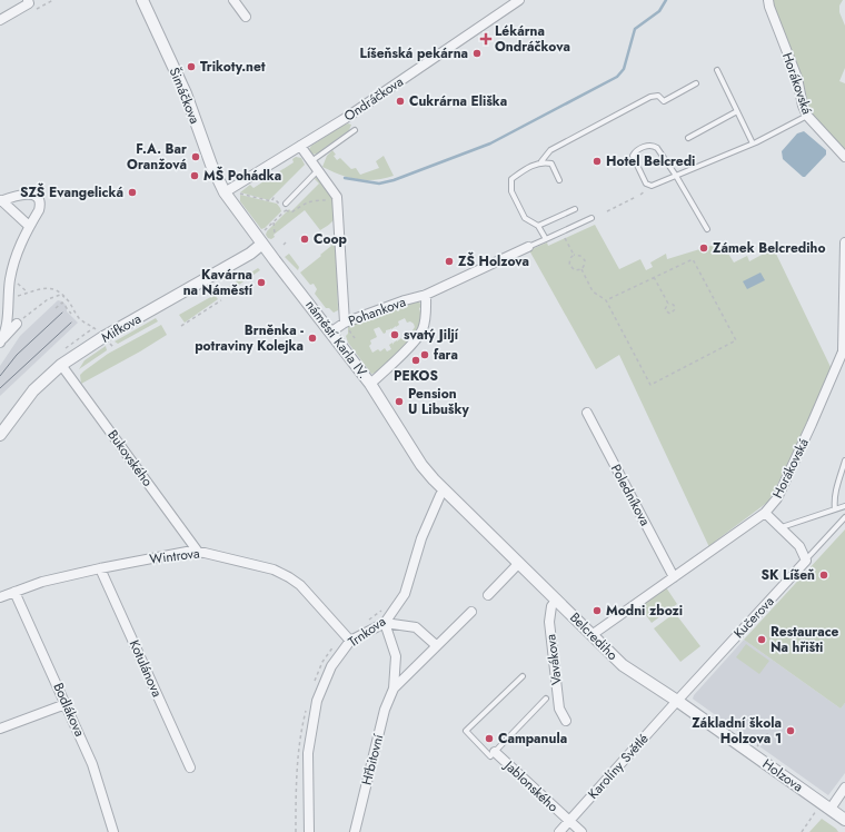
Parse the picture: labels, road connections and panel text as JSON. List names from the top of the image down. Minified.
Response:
{"streets":{"street":["Horákovská","Šimáčkova","Ondráčkova","Pohankova","Mifkova","náměstí Karla IV.","Bukovského","Poledníkova","Wintrova","Kučerova","Trnkova","Belcrediho","Vavákova","Kotulánova","Bodlákova","Hřbitovní","Karolíny Světlé","Holzova","Jablonského"]},"crossings":[["Horákovská","Poledníkova"],["Horákovská","Belcrediho"],["Šimáčkova","Ondráčkova"],["Šimáčkova","náměstí Karla IV."],["Ondráčkova","náměstí Karla IV."],["Pohankova","náměstí Karla IV."],["Mifkova","náměstí Karla IV."],["Mifkova","Bukovského"],["náměstí Karla IV.","Trnkova"],["náměstí Karla IV.","Belcrediho"],["Bukovského","Wintrova"],["Wintrova","Trnkova"],["Wintrova","Kotulánova"],["Wintrova","Bodlákova"],["Kučerova","Belcrediho"],["Kučerova","Karolíny Světlé"],["Kučerova","Holzova"],["Trnkova","Belcrediho"],["Trnkova","Hřbitovní"],["Belcrediho","Vavákova"],["Belcrediho","Karolíny Světlé"],["Belcrediho","Holzova"],["Karolíny Světlé","Holzova"],["Karolíny Světlé","Jablonského"]],"places":{"health":["Lékárna Ondráčkova"],"other":["Líšeňská pekárna","Trikoty.net","Cukrárna Eliška","F.A. Bar Oranžová","Hotel Belcredi","MŠ Pohádka","SZŠ Evangelická","Coop","Zámek Belcrediho","ZŠ Holzova","Kavárna na Náměstí","svatý Jiljí","Brněnka - potraviny Kolejka","fara","PEKOS","Pension U Libušky","SK Líšeň","Modni zbozi","Restaurace Na hřišti","Základní škola Holzova 1","Campanula"]}}
